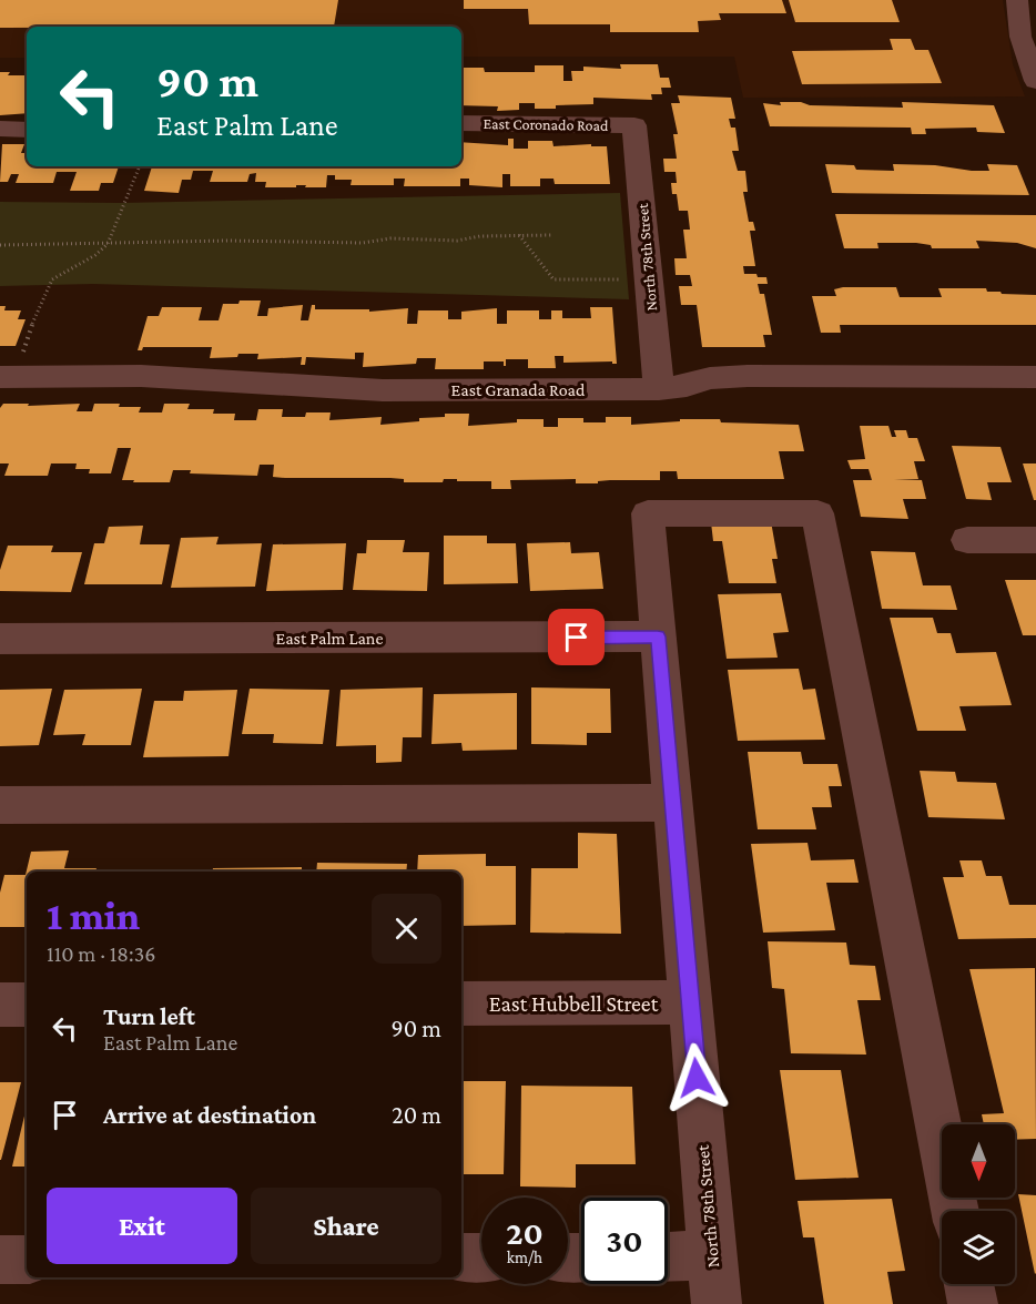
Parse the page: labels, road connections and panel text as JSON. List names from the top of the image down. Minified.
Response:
{"streets":{"street":["East Coronado Road","North 78th Street","East Granada Road","East Palm Lane","East Hubbell Street"]},"crossings":[["East Coronado Road","North 78th Street"],["North 78th Street","East Granada Road"],["North 78th Street","East Palm Lane"],["North 78th Street","East Hubbell Street"]],"north":"bottom","page":{"turn":["90 m","East Palm Lane"],"heading":["1 min","110 m · 18:36"],"list":[{"name":"Turn left","note":"East Palm Lane","value":"90 m"},{"name":"Arrive at destination","value":"20 m"}],"buttons":["Exit","Share"],"speed":"20 km/h","limit":"30"}}
